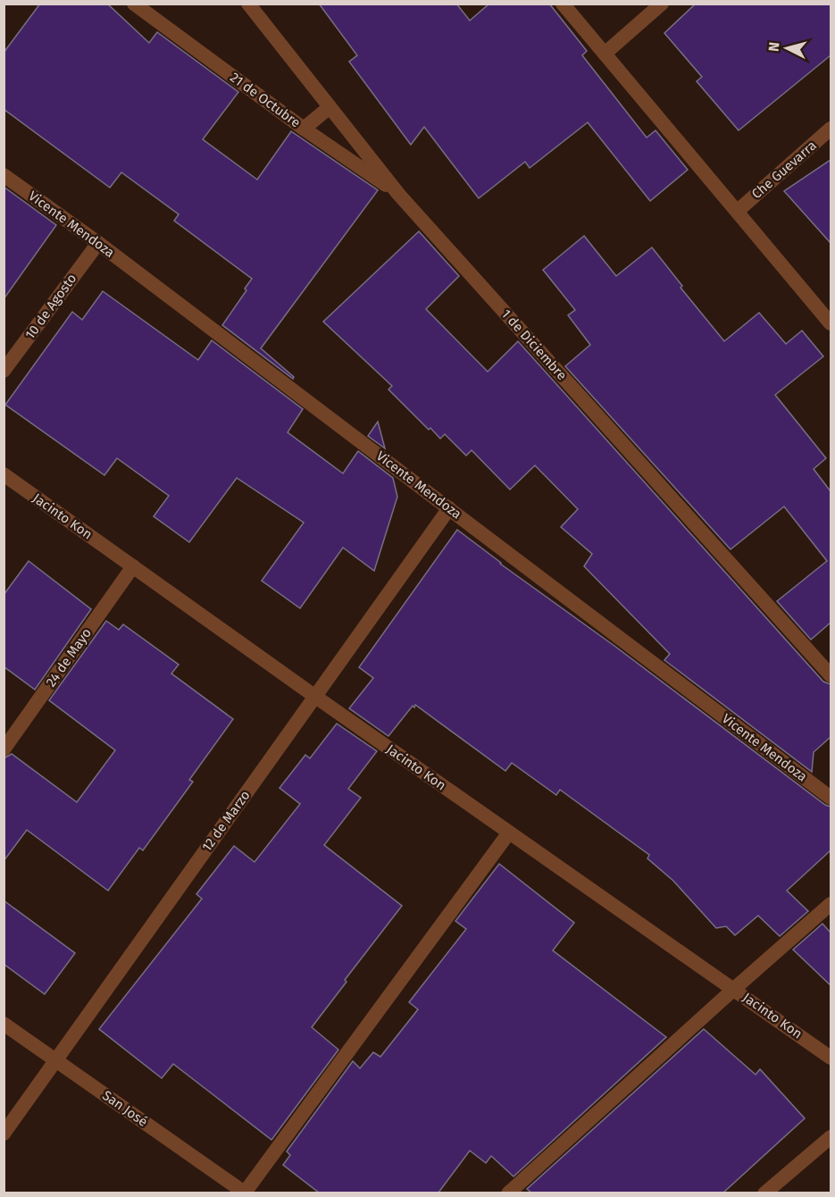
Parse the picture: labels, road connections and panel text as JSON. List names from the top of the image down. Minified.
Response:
{"streets":{"street":["21 de Octubre","Che Guevarra","Vicente Mendoza","10 de Agosto","1 de Diciembre","Jacinto Kon","24 de Mayo","12 de Marzo","San José"]},"crossings":[["21 de Octubre","1 de Diciembre"],["Vicente Mendoza","10 de Agosto"],["Vicente Mendoza","12 de Marzo"],["Jacinto Kon","24 de Mayo"],["Jacinto Kon","12 de Marzo"],["12 de Marzo","San José"]],"north":"left"}
